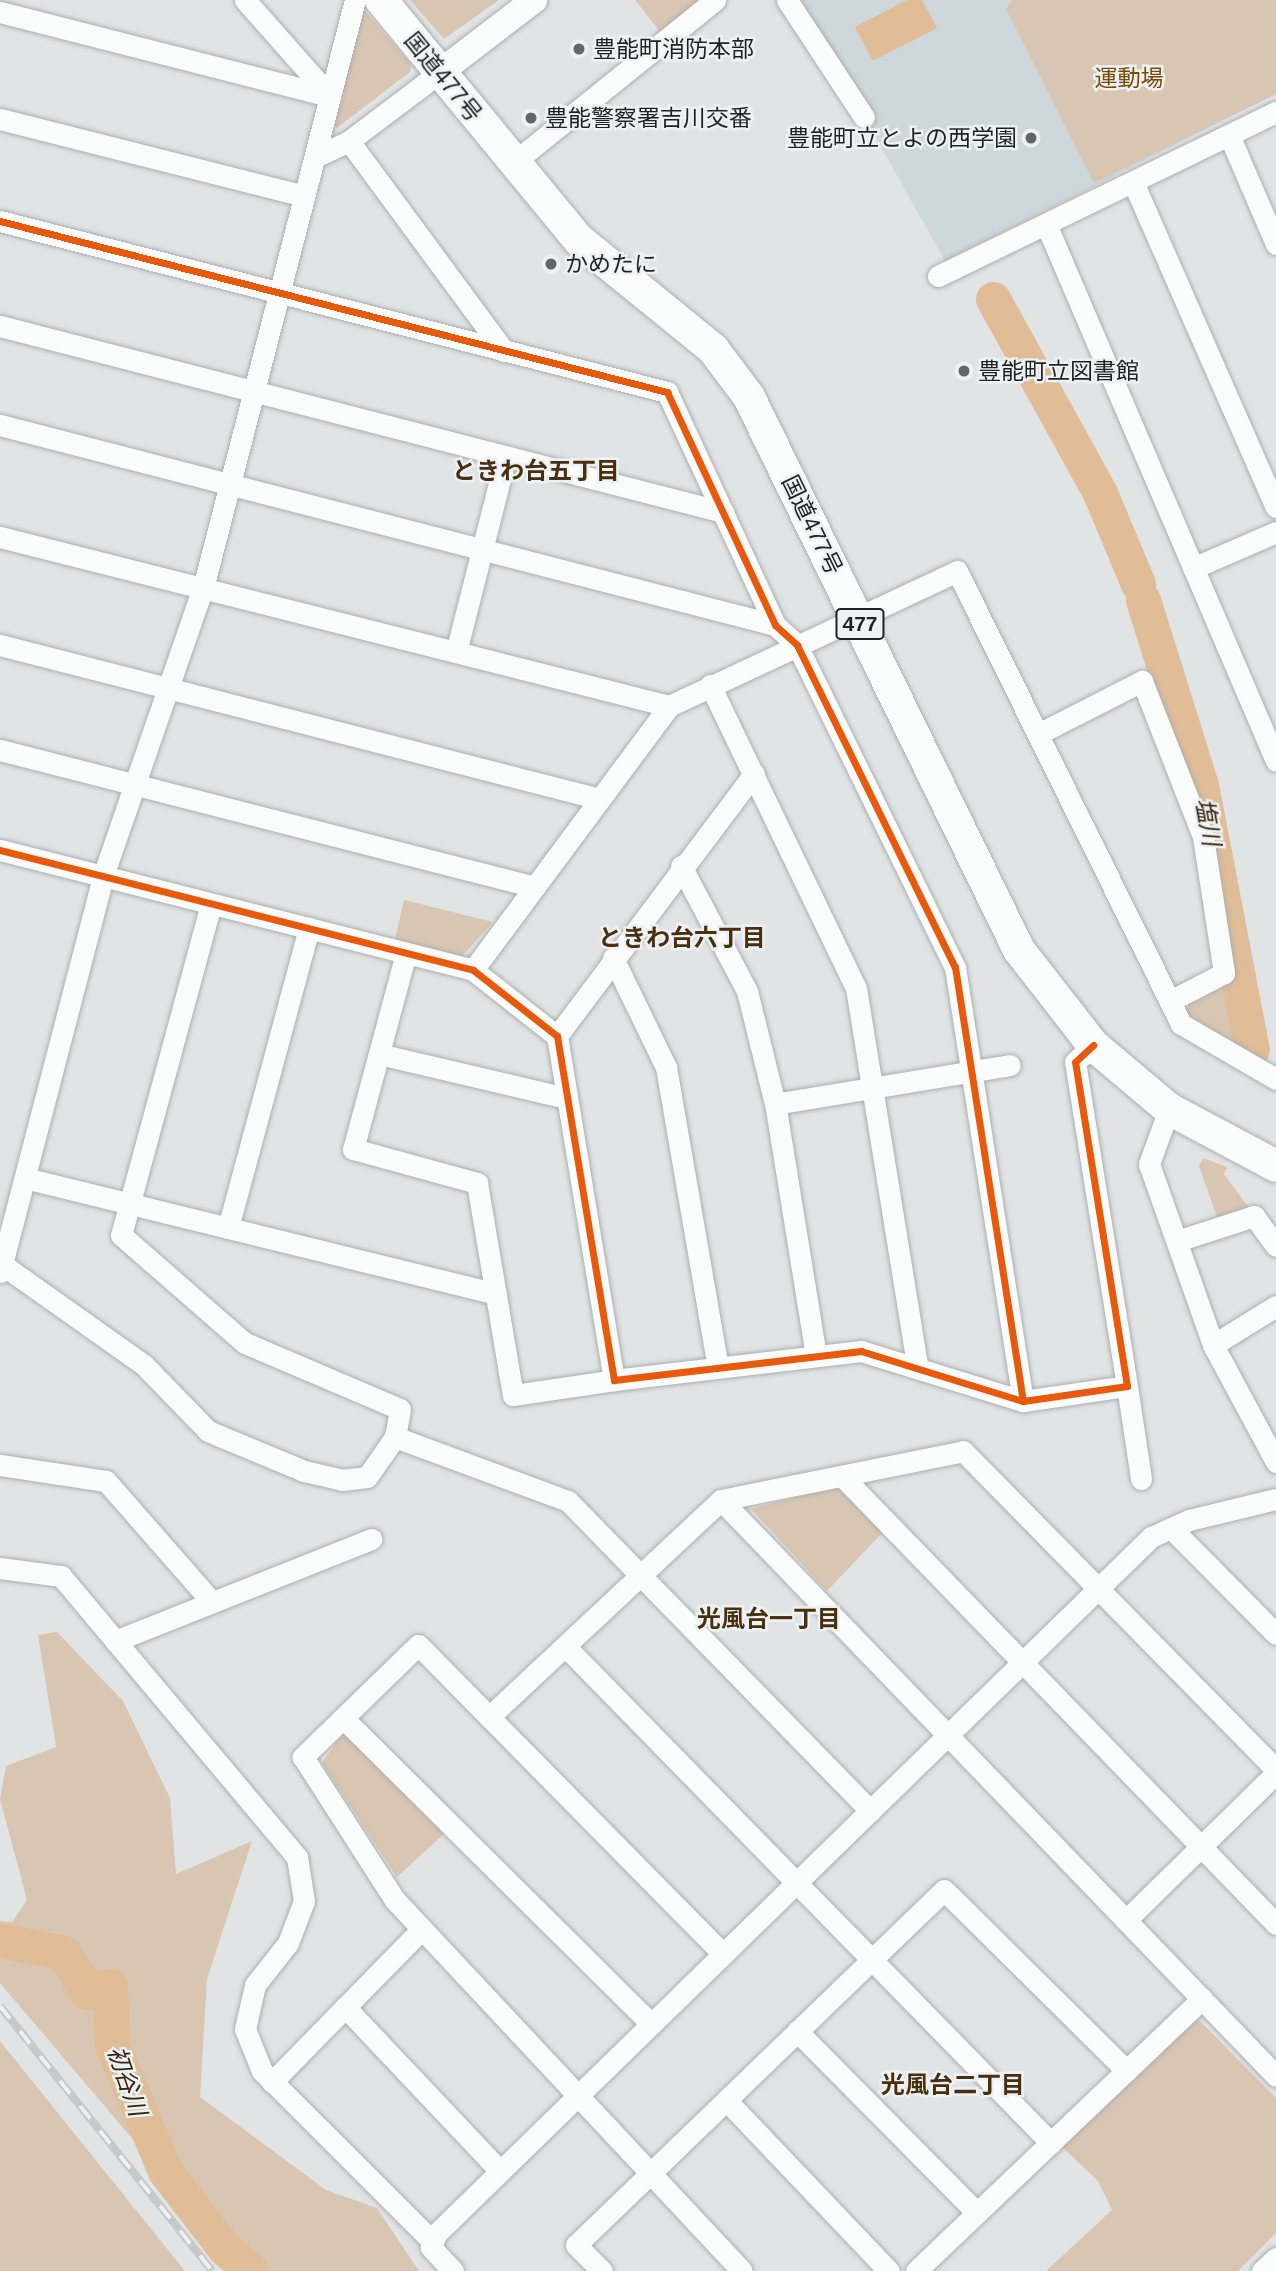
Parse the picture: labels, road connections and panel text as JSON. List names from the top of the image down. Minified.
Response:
{"streets":{"highway":["国道477号","477"]},"districts":["ときわ台五丁目","ときわ台六丁目","光風台一丁目","光風台二丁目"],"water":["塩川","初谷川"],"parks":["運動場"],"places":["豊能町消防本部","豊能警察署吉川交番","豊能町立とよの西学園","かめたに","豊能町立図書館"]}
